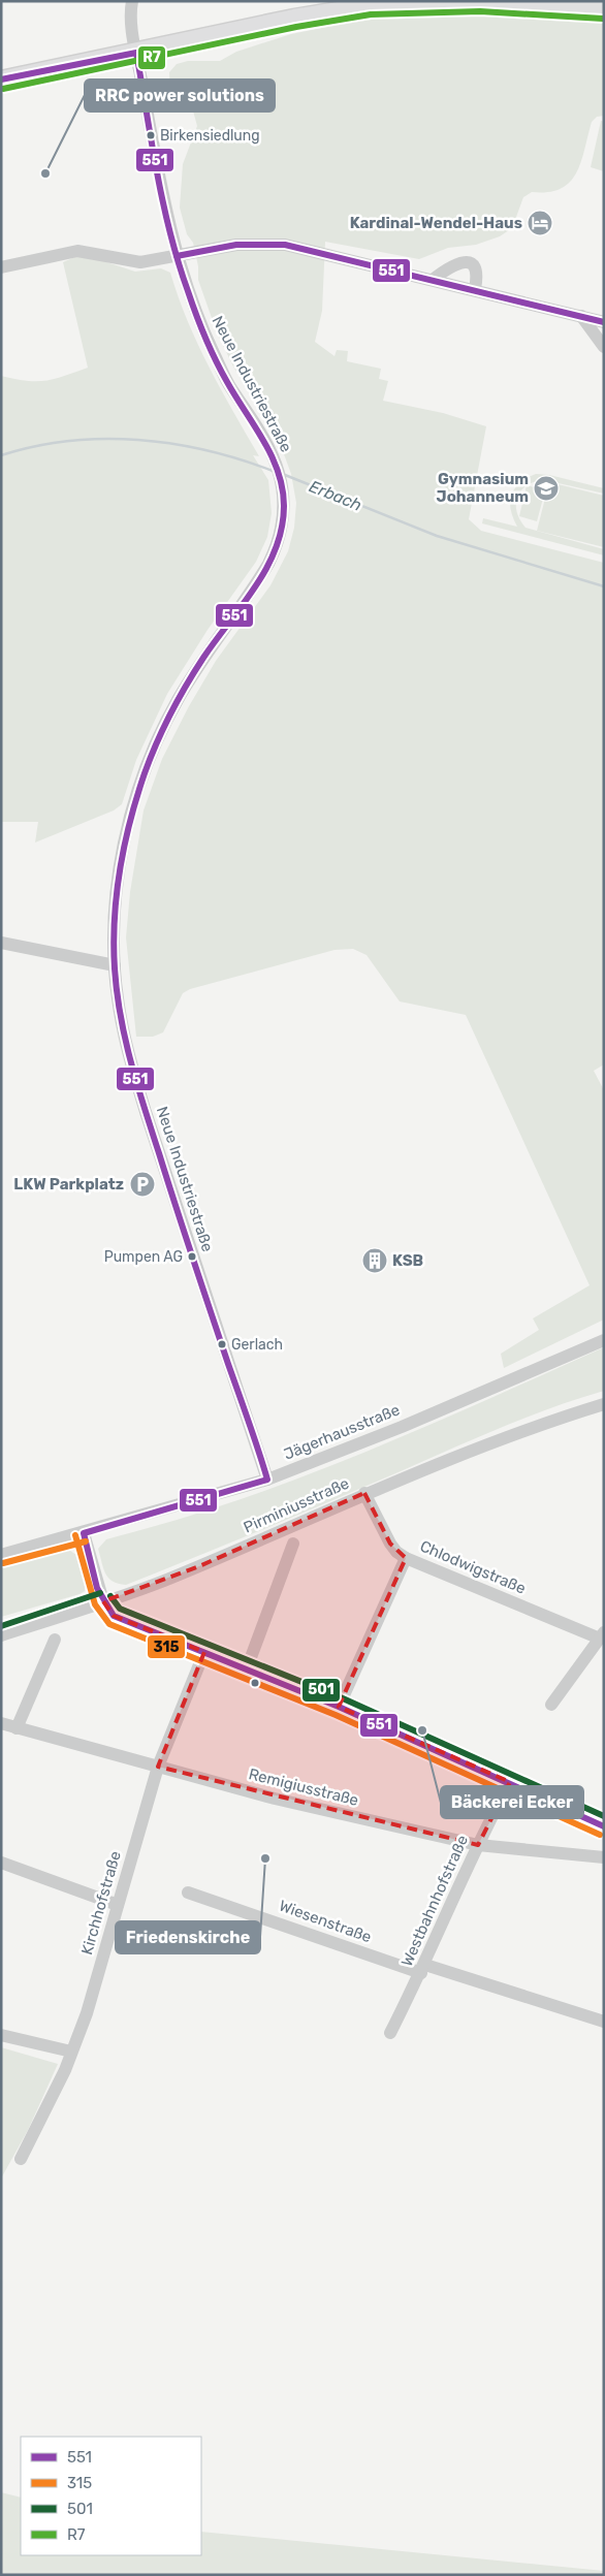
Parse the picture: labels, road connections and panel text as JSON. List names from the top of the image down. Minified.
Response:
{"streets":{"street":["Neue Industriestraße","Jägerhausstraße","Pirminiusstraße","Chlodwigstraße","Remigiusstraße","Westbahnhofstraße","Kirchhofstraße","Wiesenstraße"]},"crossings":[["Neue Industriestraße","Jägerhausstraße"],["Pirminiusstraße","Chlodwigstraße"],["Remigiusstraße","Westbahnhofstraße"],["Remigiusstraße","Kirchhofstraße"],["Westbahnhofstraße","Wiesenstraße"]],"water":["Erbach"],"places":{"other":["Birkensiedlung","RRC power solutions","Pumpen AG","Gerlach","Bäckerei Ecker","Friedenskirche"],"hotel":["Kardinal-Wendel-Haus"],"school or university":["Gymnasium Johanneum"],"parking":["LKW Parkplatz"],"building":["KSB"]},"lines":["transit line R7","transit line 551","transit line 315","transit line 501"],"legend":["551","315","501","R7"]}
